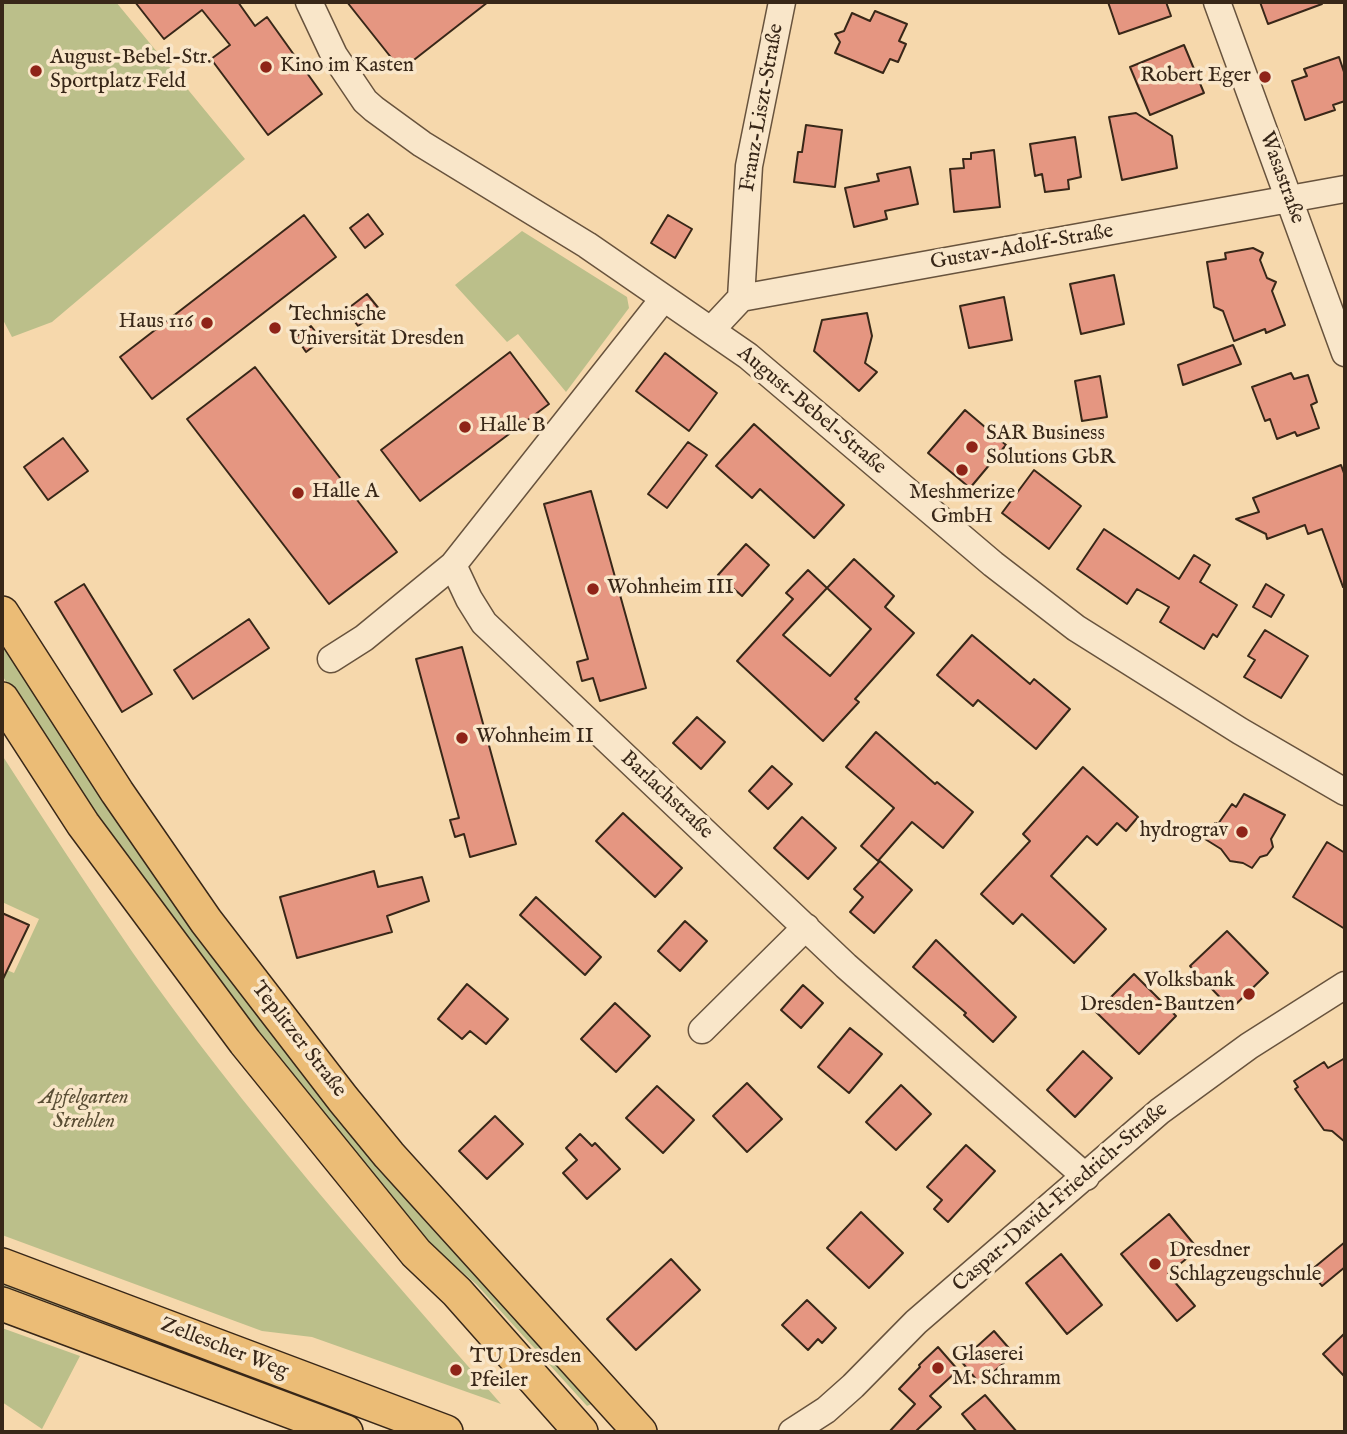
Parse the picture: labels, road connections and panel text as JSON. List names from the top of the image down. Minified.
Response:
{"streets":{"main road":["Teplitzer Straße","Zellescher Weg"],"street":["Franz-Liszt-Straße","Wasastraße","Gustav-Adolf-Straße","August-Bebel-Straße","Barlachstraße","Caspar-David-Friedrich-Straße"]},"crossings":[["Franz-Liszt-Straße","Gustav-Adolf-Straße"],["Wasastraße","Gustav-Adolf-Straße"],["Barlachstraße","Caspar-David-Friedrich-Straße"]],"parks":["Apfelgarten Strehlen"],"places":["Kino im Kasten","August-Bebel-Str. Sportplatz Feld","Robert Eger","Haus 116","Technische Universität Dresden","Halle B","SAR Business Solutions GbR","Meshmerize GmbH","Halle A","Wohnheim III","Wohnheim II","hydrograv","Volksbank Dresden-Bautzen","Dresdner Schlagzeugschule","Glaserei M. Schramm","TU Dresden Pfeiler"]}
